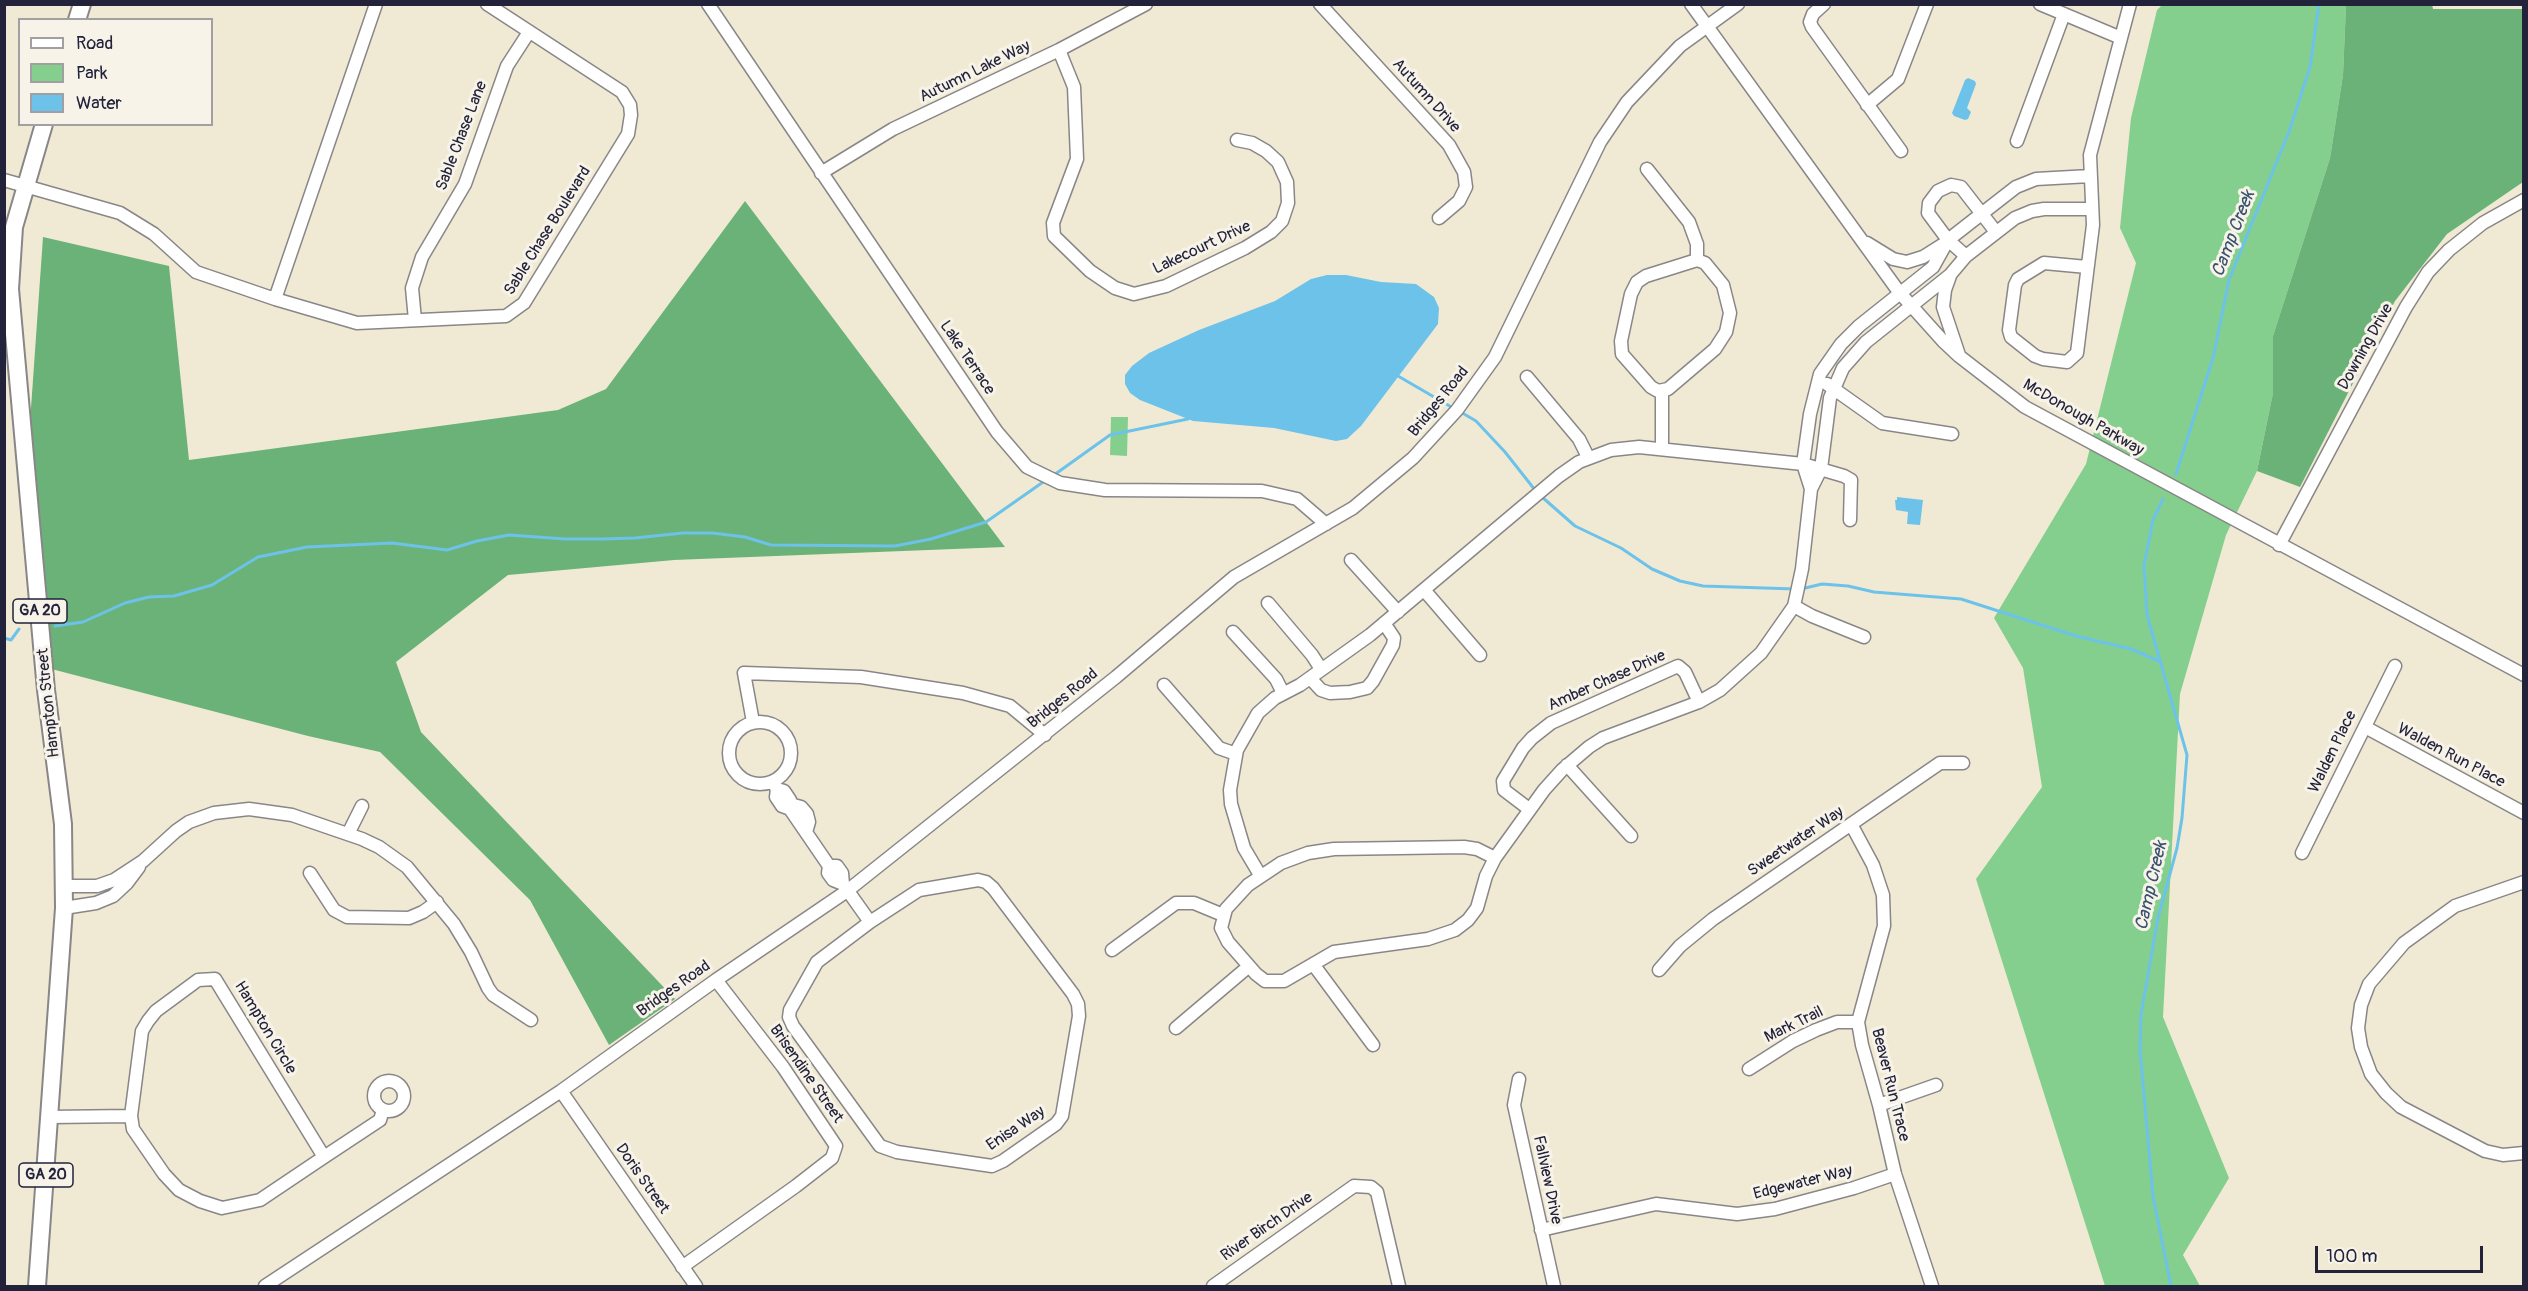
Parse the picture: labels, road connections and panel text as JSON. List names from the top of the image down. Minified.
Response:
{"streets":{"main road":["GA 20","Hampton Street"],"street":["Autumn Lake Way","Autumn Drive","Sable Chase Lane","Sable Chase Boulevard","Lakecourt Drive","Downing Drive","Lake Terrace","Bridges Road","McDonough Parkway","Amber Chase Drive","Walden Place","Walden Run Place","Sweetwater Way","Mark Trail","Hampton Circle","Brisendine Street","Beaver Run Trace","Enisa Way","Doris Street","Fallview Drive","Edgewater Way","River Birch Drive"]},"crossings":[["Autumn Lake Way","Lakecourt Drive"],["Autumn Lake Way","Lake Terrace"],["Sable Chase Lane","Sable Chase Boulevard"],["Sable Chase Boulevard","Hampton Street"],["Downing Drive","McDonough Parkway"],["Lake Terrace","Bridges Road"],["Bridges Road","McDonough Parkway"],["Bridges Road","Brisendine Street"],["Bridges Road","Doris Street"],["Walden Place","Walden Run Place"],["Sweetwater Way","Beaver Run Trace"],["Mark Trail","Beaver Run Trace"],["Brisendine Street","Doris Street"],["Beaver Run Trace","Edgewater Way"],["Fallview Drive","Edgewater Way"]],"water":["Camp Creek"],"legend":["Road","Park","Water"],"scale_bar":"100 m"}
